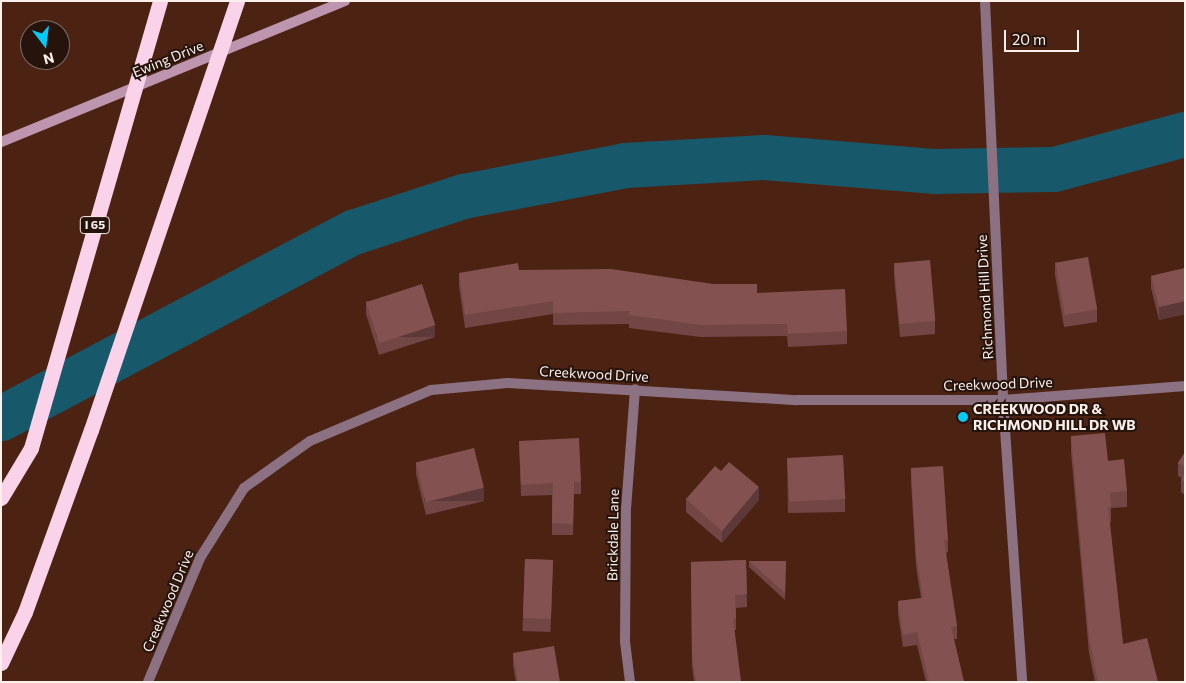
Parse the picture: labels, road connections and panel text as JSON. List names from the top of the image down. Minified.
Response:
{"streets":{"highway":["I 65"],"main road":["Ewing Drive"],"street":["Richmond Hill Drive","Creekwood Drive","Brickdale Lane"]},"crossings":[["Richmond Hill Drive","Creekwood Drive"],["Creekwood Drive","Brickdale Lane"]],"places":["CREEKWOOD DR & RICHMOND HILL DR WB"],"scale_bar":"20 m","north":"bottom"}
